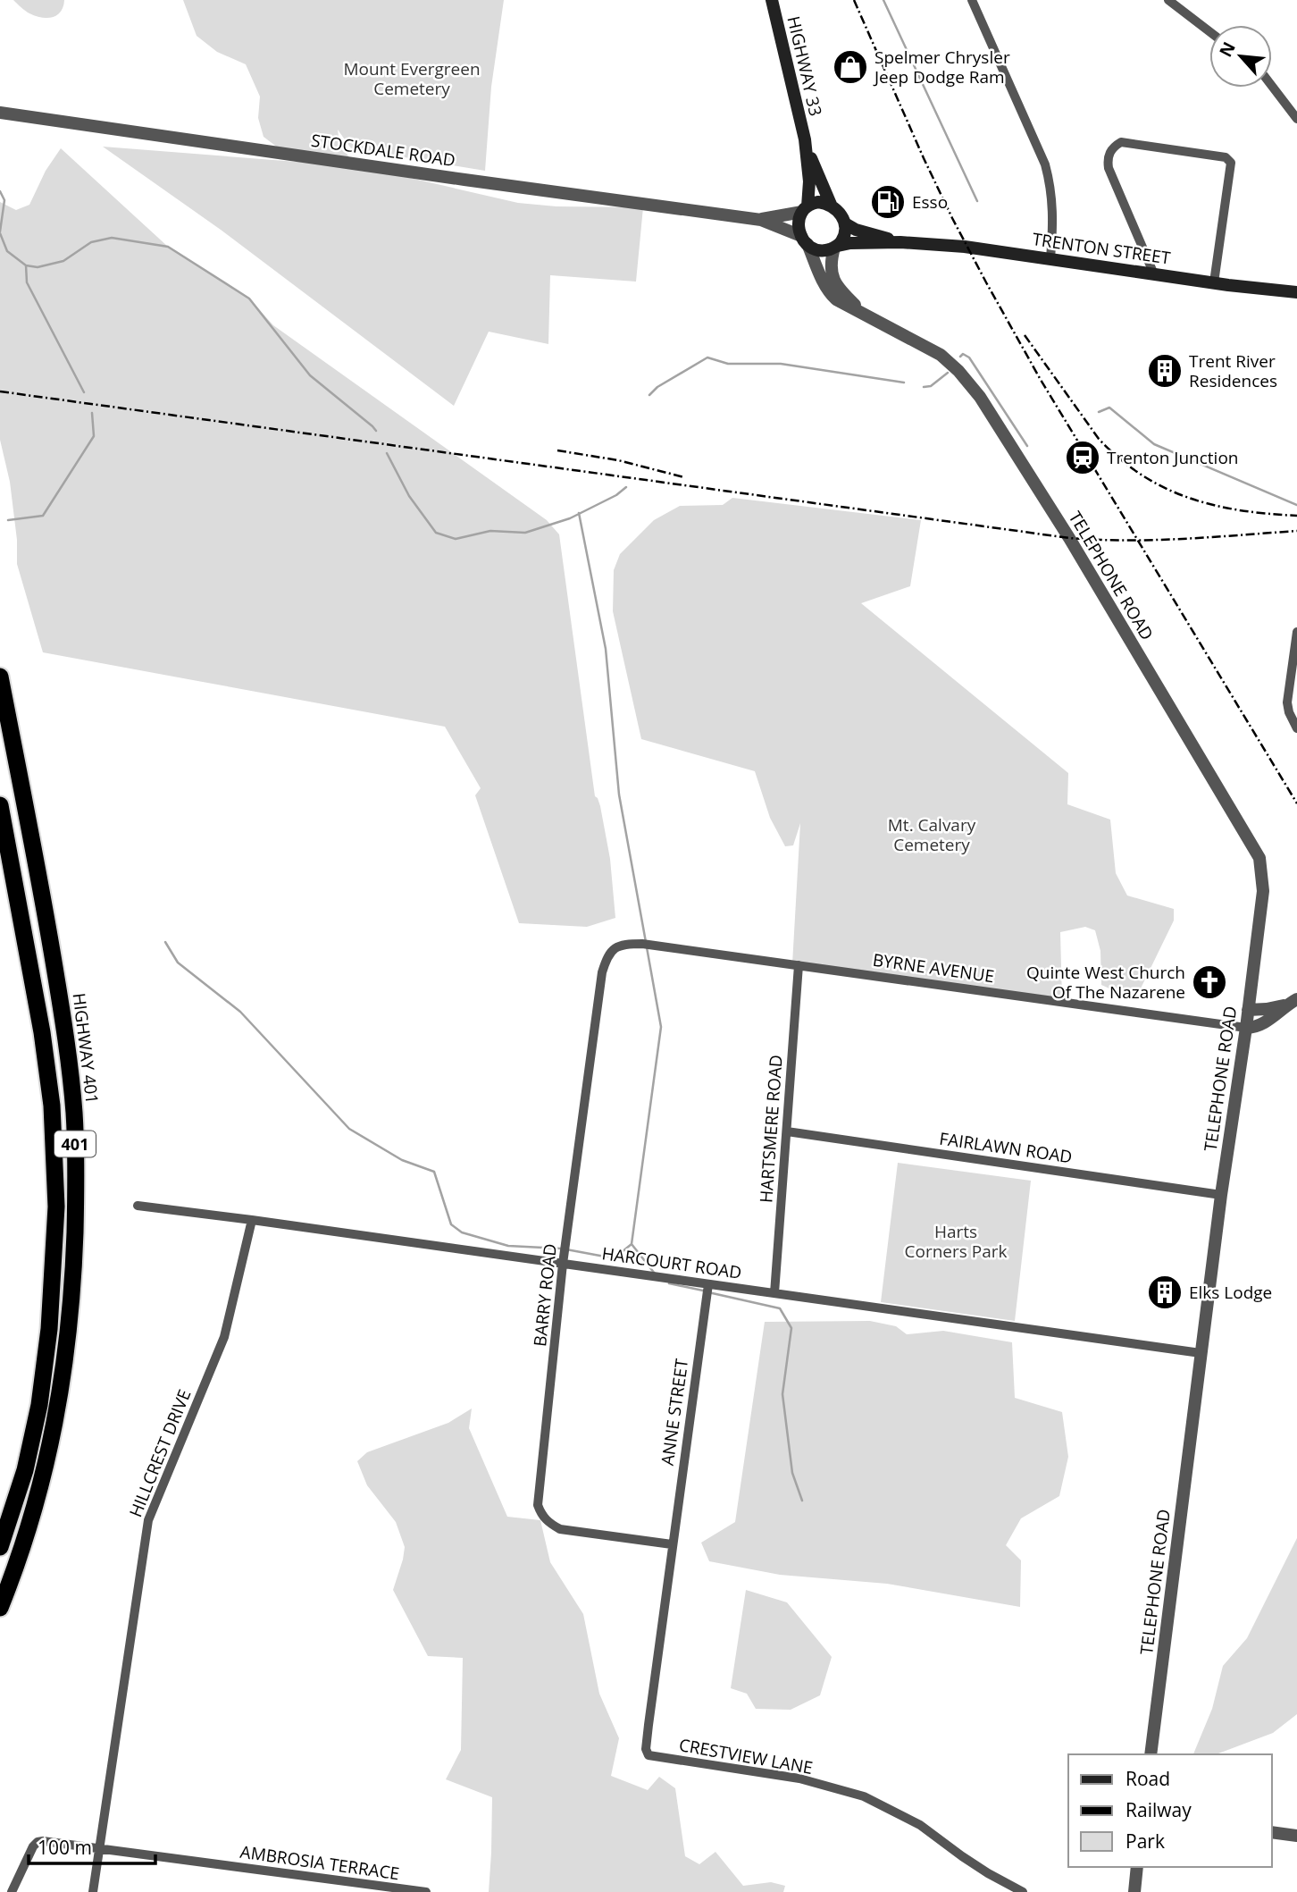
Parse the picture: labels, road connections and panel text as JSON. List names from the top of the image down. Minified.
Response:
{"streets":{"highway":["HIGHWAY 401","401"],"main road":["HIGHWAY 33","TRENTON STREET"],"street":["STOCKDALE ROAD","TELEPHONE ROAD","BYRNE AVENUE","HARTSMERE ROAD","FAIRLAWN ROAD","HARCOURT ROAD","BARRY ROAD","ANNE STREET","HILLCREST DRIVE","CRESTVIEW LANE","AMBROSIA TERRACE"]},"crossings":[["HIGHWAY 33","STOCKDALE ROAD"],["HIGHWAY 33","TRENTON STREET"],["HIGHWAY 33","TELEPHONE ROAD"],["STOCKDALE ROAD","TRENTON STREET"],["STOCKDALE ROAD","TELEPHONE ROAD"],["TRENTON STREET","TELEPHONE ROAD"],["TELEPHONE ROAD","BYRNE AVENUE"],["TELEPHONE ROAD","FAIRLAWN ROAD"],["TELEPHONE ROAD","HARCOURT ROAD"],["BYRNE AVENUE","HARTSMERE ROAD"],["BYRNE AVENUE","BARRY ROAD"],["HARTSMERE ROAD","FAIRLAWN ROAD"],["HARTSMERE ROAD","HARCOURT ROAD"],["HARCOURT ROAD","BARRY ROAD"],["HARCOURT ROAD","ANNE STREET"],["HARCOURT ROAD","HILLCREST DRIVE"],["BARRY ROAD","ANNE STREET"],["BARRY ROAD","CRESTVIEW LANE"],["ANNE STREET","CRESTVIEW LANE"],["HILLCREST DRIVE","AMBROSIA TERRACE"]],"parks":["Mount Evergreen Cemetery","Mt. Calvary Cemetery","Harts Corners Park"],"places":{"shop":["Spelmer Chrysler Jeep Dodge Ram"],"fuel station":["Esso"],"building":["Trent River Residences","Elks Lodge"],"station":["Trenton Junction"],"church":["Quinte West Church Of The Nazarene"]},"legend":["Road","Railway","Park"],"scale_bar":"100 m","north":"top left"}
